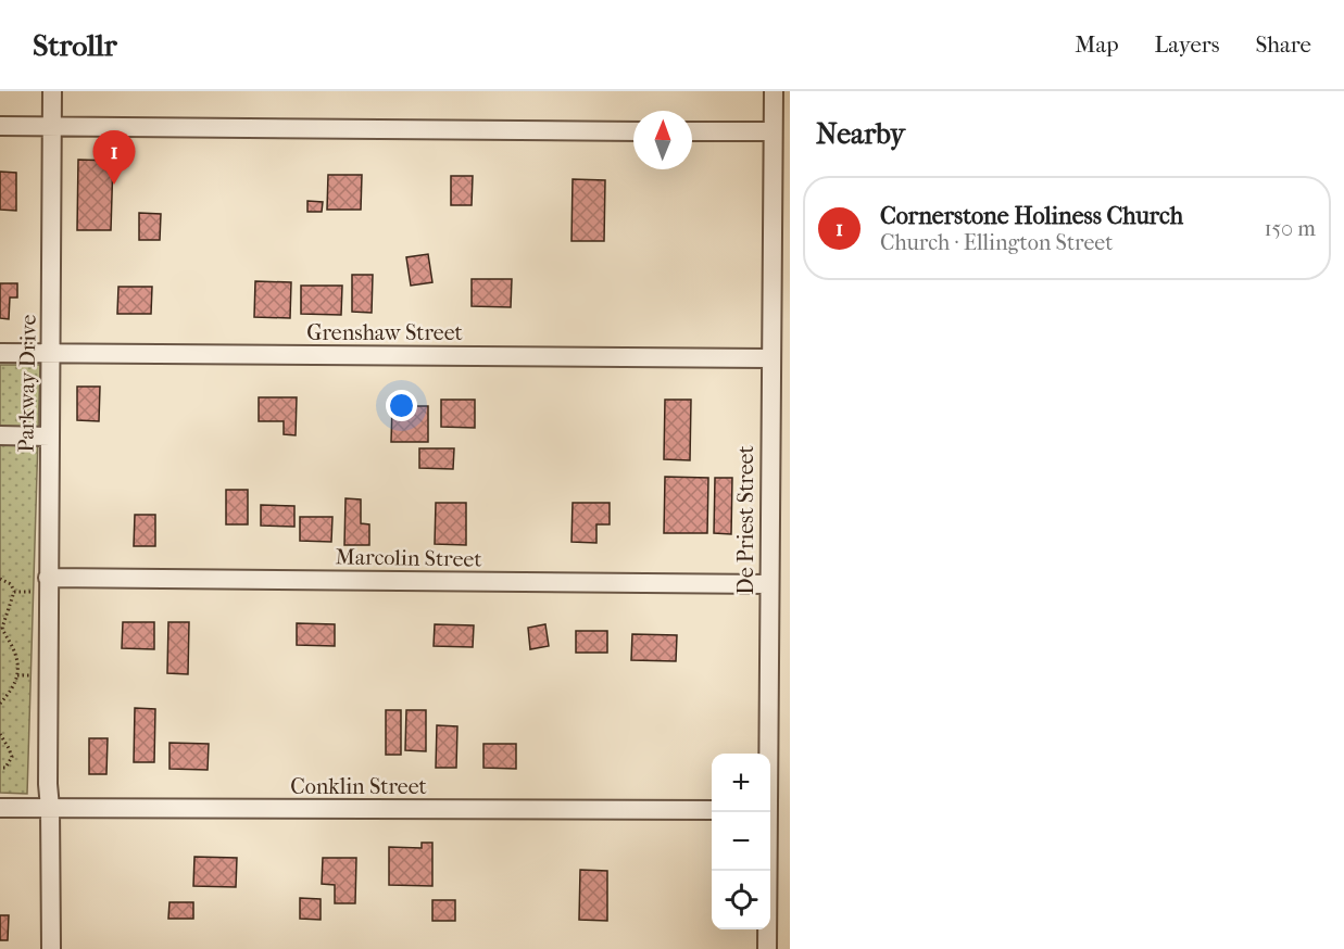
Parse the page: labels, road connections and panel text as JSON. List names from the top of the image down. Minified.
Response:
{"streets":{"street":["Grenshaw Street","Parkway Drive","De Priest Street","Marcolin Street","Conklin Street"]},"crossings":[["Grenshaw Street","Parkway Drive"],["Grenshaw Street","De Priest Street"],["Parkway Drive","Marcolin Street"],["Parkway Drive","Conklin Street"],["De Priest Street","Marcolin Street"]],"north":"top","page":{"header":"Strollr","nav":["Map","Layers","Share"],"heading":"Nearby","pins":"1","list":[{"mark":"1","name":"Cornerstone Holiness Church","note":"Church · Ellington Street","value":"150 m"}],"map_buttons":["+","−"]}}
